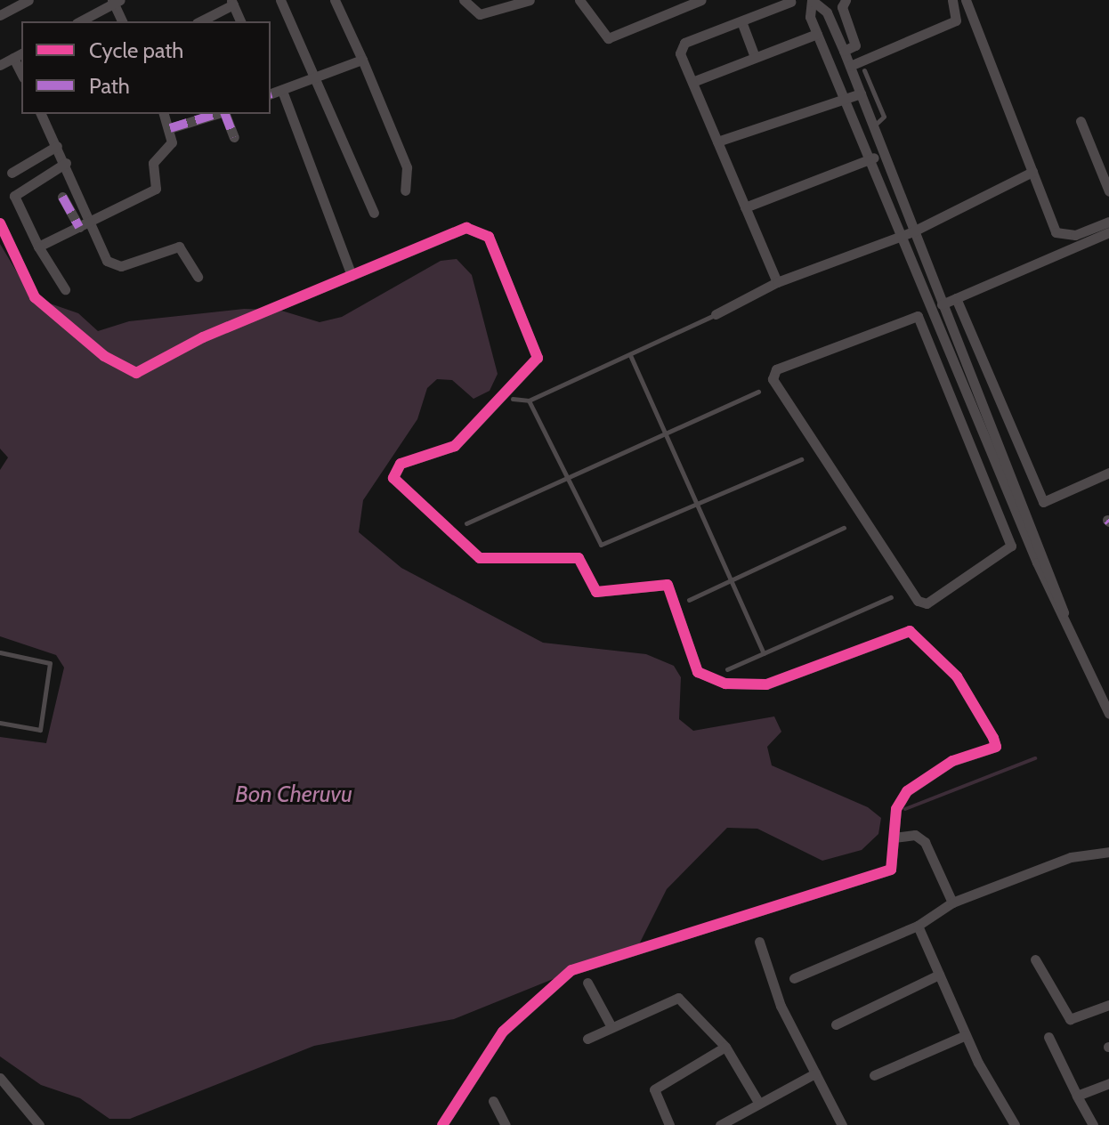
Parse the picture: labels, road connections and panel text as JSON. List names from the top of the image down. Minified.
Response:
{"water":["Bon Cheruvu"],"legend":["Cycle path","Path"]}
